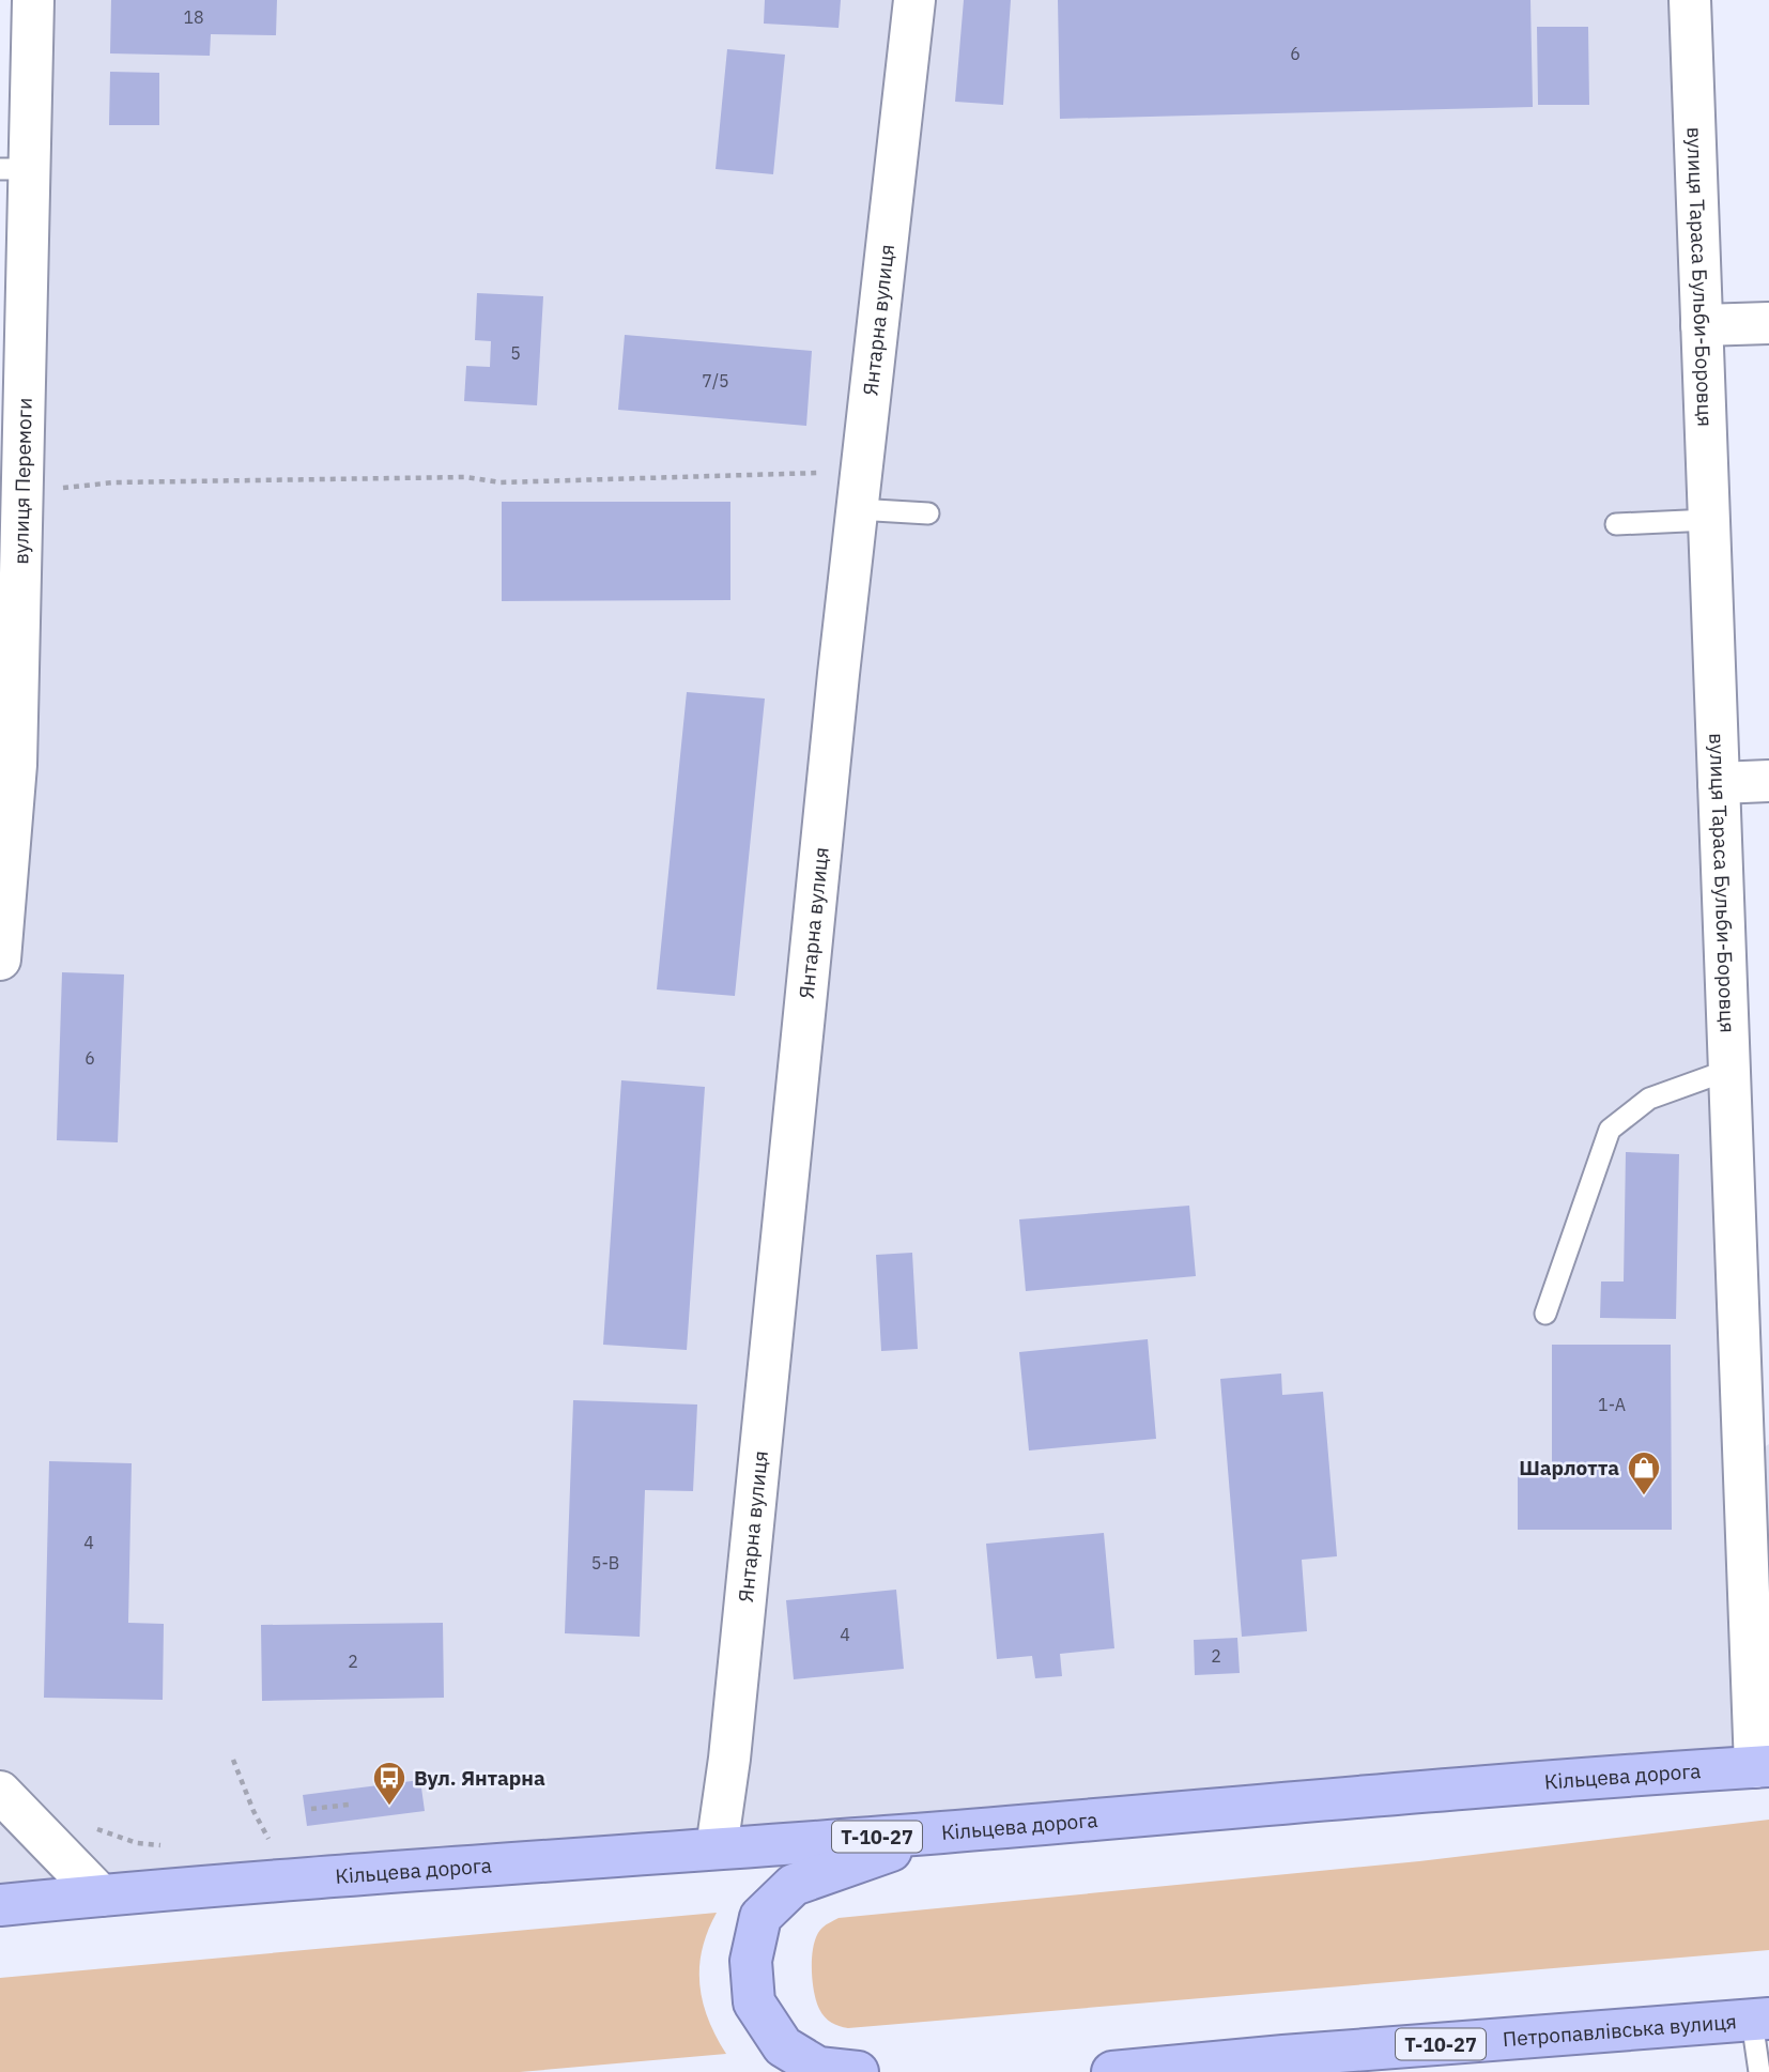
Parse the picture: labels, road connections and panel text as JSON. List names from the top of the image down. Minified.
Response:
{"streets":{"highway":["Кільцева дорога","Т-10-27","Петропавлівська вулиця"],"street":["вулиця Тараса Бульби-Боровця","Янтарна вулиця","вулиця Перемоги"]},"crossings":[["вулиця Тараса Бульби-Боровця","Кільцева дорога"],["Янтарна вулиця","Кільцева дорога"]],"places":{"shop":["Шарлотта"],"bus stop":["Вул. Янтарна"]},"house_numbers":["18","6","5","7/5","6","1-А","4","5-В","4","2","2"]}
